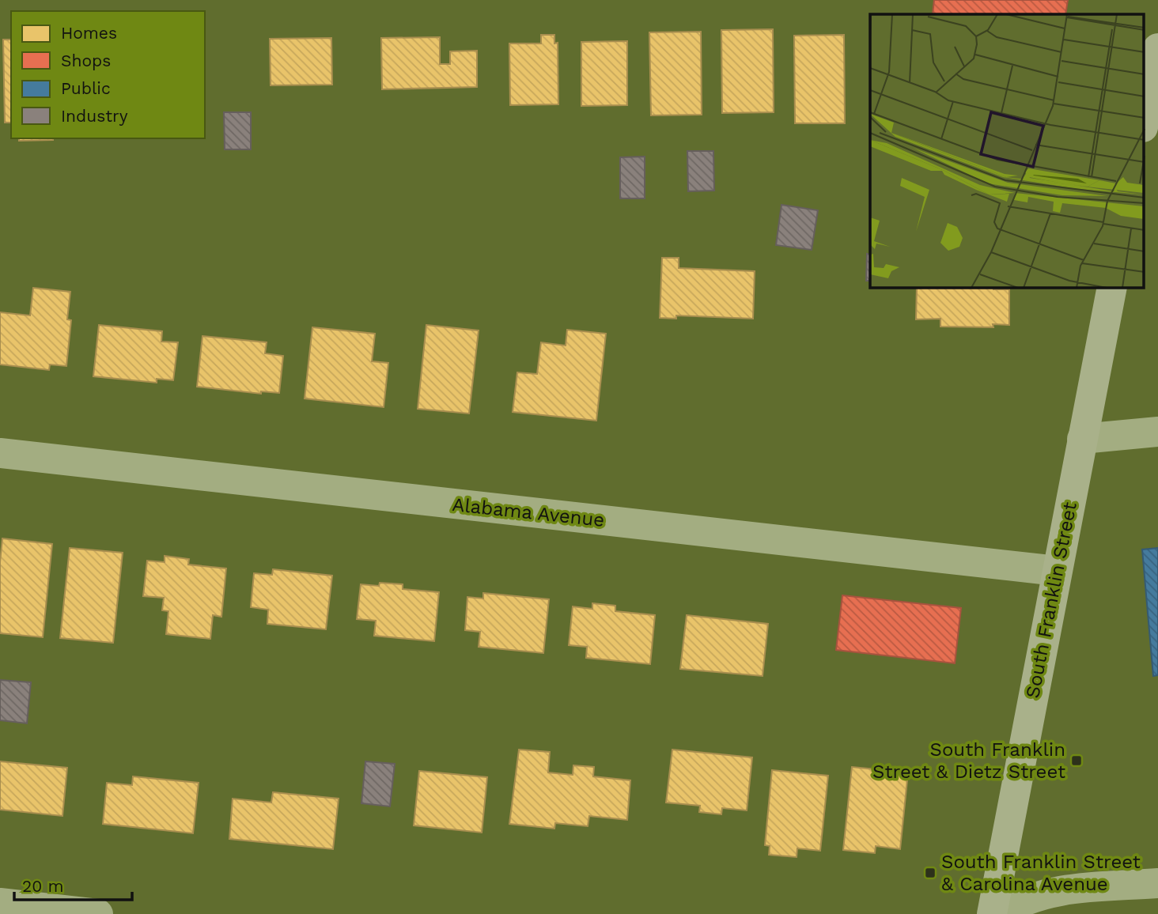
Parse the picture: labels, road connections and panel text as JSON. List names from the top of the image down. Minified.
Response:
{"streets":{"main road":["South Franklin Street"],"street":["Alabama Avenue"]},"crossings":[["Alabama Avenue","South Franklin Street"]],"places":{"transit":["South Franklin Street & Dietz Street","South Franklin Street & Carolina Avenue"]},"legend":["Homes","Shops","Public","Industry"],"scale_bar":"20 m"}
